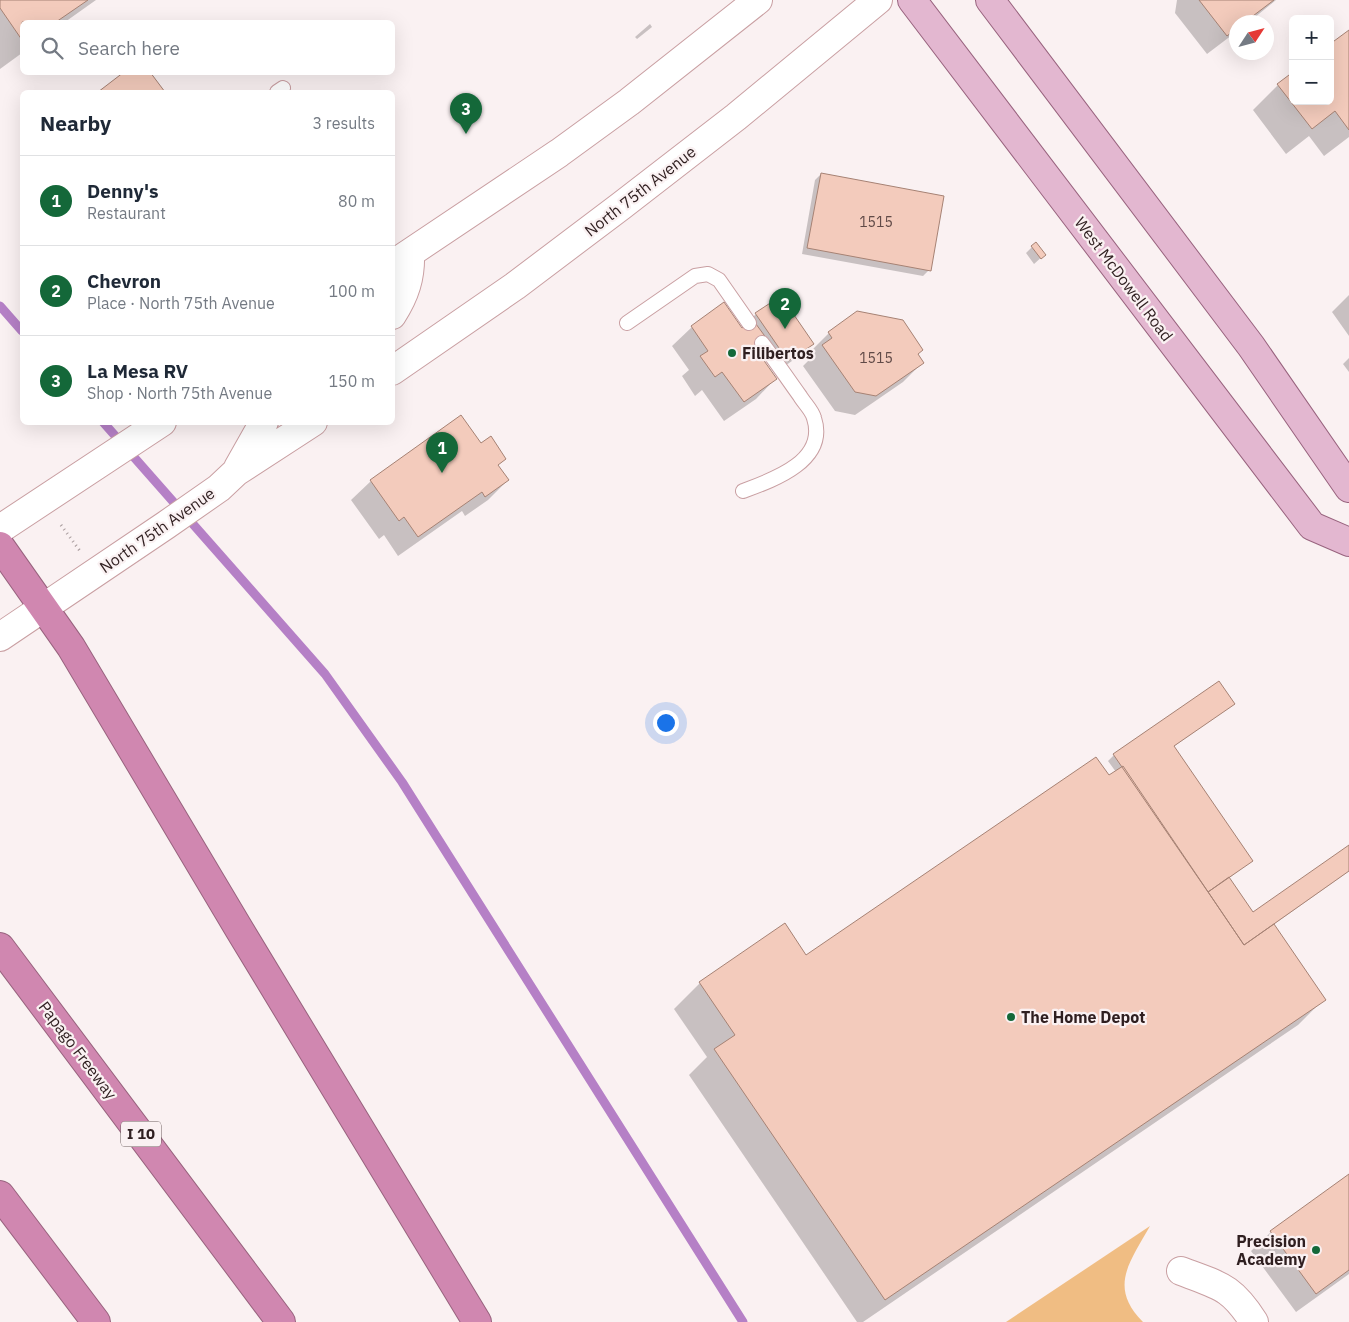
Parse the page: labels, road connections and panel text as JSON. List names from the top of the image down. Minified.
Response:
{"streets":{"highway":["Papago Freeway","I 10"],"main road":["North 75th Avenue","West McDowell Road"]},"places":["Filibertos","The Home Depot","Precision Academy"],"house_numbers":["1515","1515"],"north":"top right","page":{"map_buttons":["+","−"],"search":"Search here","heading":["Nearby","3 results"],"pins":["3","2","1"],"list":[{"mark":"1","name":"Denny's","note":"Restaurant","value":"80 m"},{"mark":"2","name":"Chevron","note":"Place · North 75th Avenue","value":"100 m"},{"mark":"3","name":"La Mesa RV","note":"Shop · North 75th Avenue","value":"150 m"}]}}
